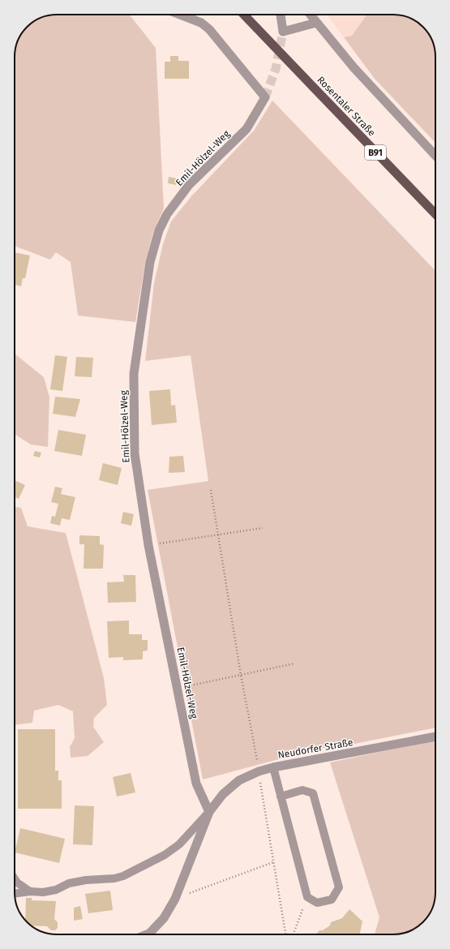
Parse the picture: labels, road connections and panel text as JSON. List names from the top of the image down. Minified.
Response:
{"streets":{"main road":["Rosentaler Straße","B91"],"street":["Emil-Hölzel-Weg","Neudorfer Straße"]},"crossings":[["Emil-Hölzel-Weg","Neudorfer Straße"]]}
